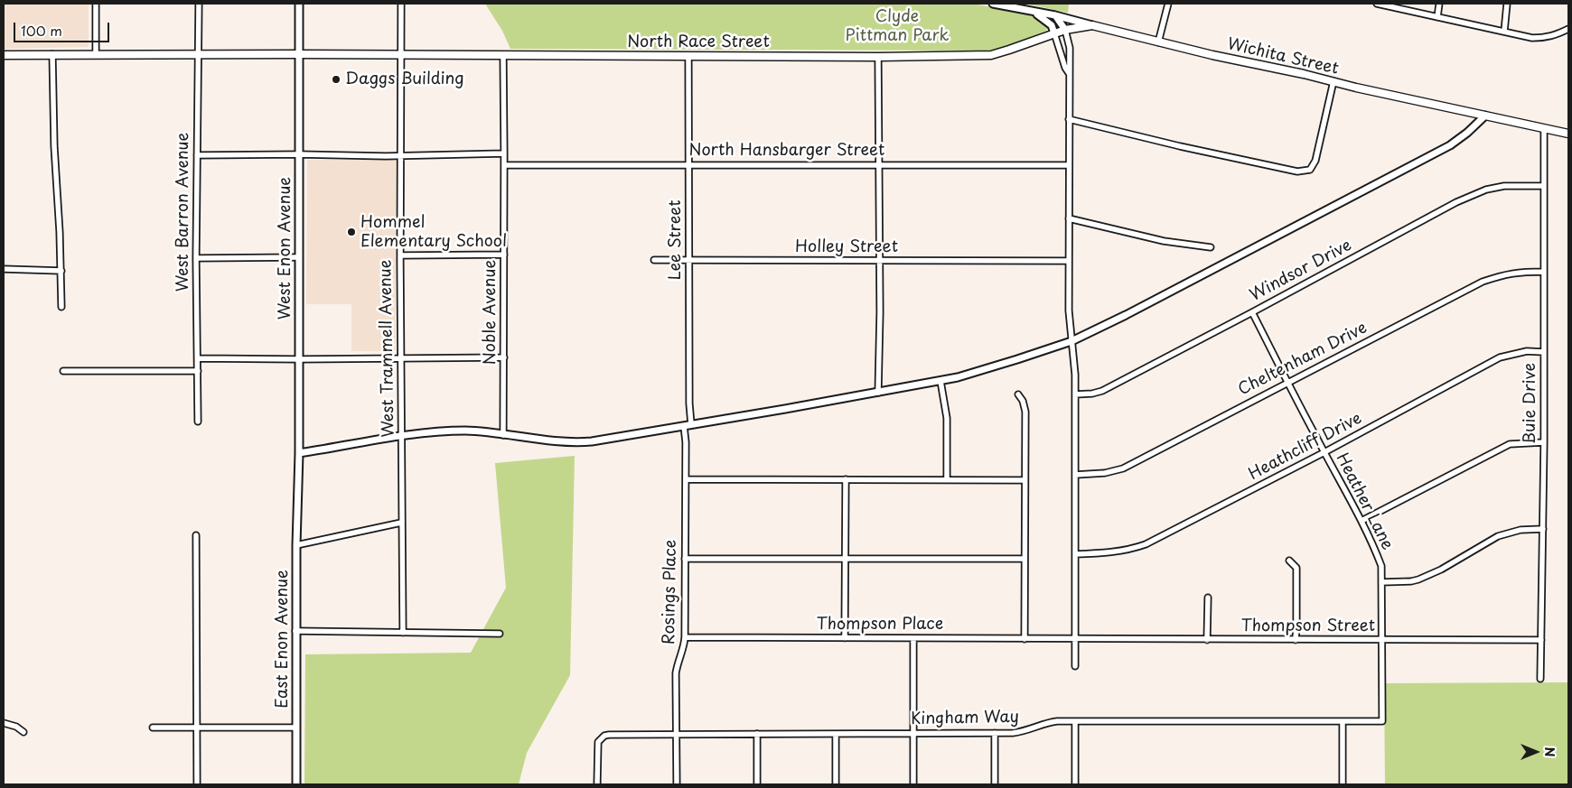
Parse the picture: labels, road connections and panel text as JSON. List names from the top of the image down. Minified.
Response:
{"streets":{"main road":["North Race Street","Wichita Street"],"street":["North Hansbarger Street","West Barron Avenue","Lee Street","Holley Street","West Enon Avenue","Windsor Drive","Noble Avenue","West Trammell Avenue","Cheltenham Drive","Buie Drive","Heathcliff Drive","Heather Lane","Rosings Place","Thompson Place","Thompson Street","East Enon Avenue","Kingham Way"]},"crossings":[["North Race Street","Wichita Street"],["North Race Street","West Barron Avenue"],["North Race Street","Lee Street"],["North Race Street","West Enon Avenue"],["North Race Street","Noble Avenue"],["North Race Street","West Trammell Avenue"],["Wichita Street","Buie Drive"],["North Hansbarger Street","Lee Street"],["North Hansbarger Street","Noble Avenue"],["Lee Street","Holley Street"],["West Enon Avenue","East Enon Avenue"],["Windsor Drive","Buie Drive"],["Windsor Drive","Heather Lane"],["Cheltenham Drive","Buie Drive"],["Cheltenham Drive","Heather Lane"],["Buie Drive","Heathcliff Drive"],["Buie Drive","Thompson Street"],["Heathcliff Drive","Heather Lane"],["Heather Lane","Thompson Street"],["Heather Lane","Kingham Way"],["Rosings Place","Thompson Place"],["Rosings Place","Kingham Way"],["Thompson Place","Thompson Street"]],"parks":["Clyde Pittman Park"],"places":["Daggs Building","Hommel Elementary School"],"scale_bar":"100 m","north":"right"}
